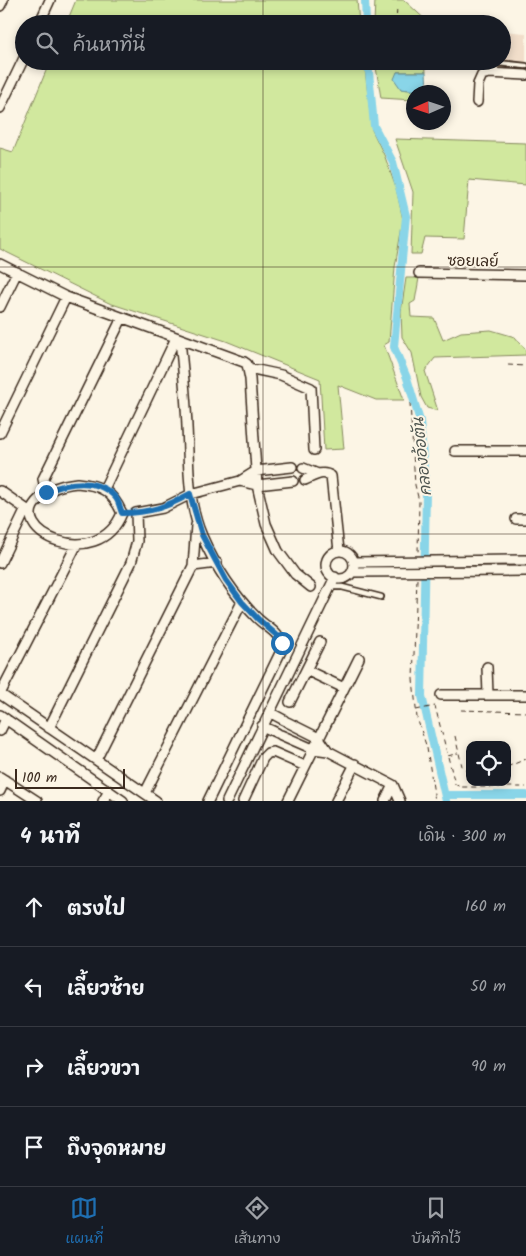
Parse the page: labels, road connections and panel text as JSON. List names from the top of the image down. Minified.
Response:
{"streets":{"street":["ซอยเลย์"]},"water":["คลองอ้อตัน"],"scale_bar":"100 m","north":"left","page":{"search":"ค้นหาที่นี่","scale":"100 m","heading":["4 นาที","เดิน · 300 m"],"list":[["ตรงไป","160 m"],["เลี้ยวซ้าย","50 m"],["เลี้ยวขวา","90 m"],"ถึงจุดหมาย"],"nav":["แผนที่","เส้นทาง","บันทึกไว้"]}}
